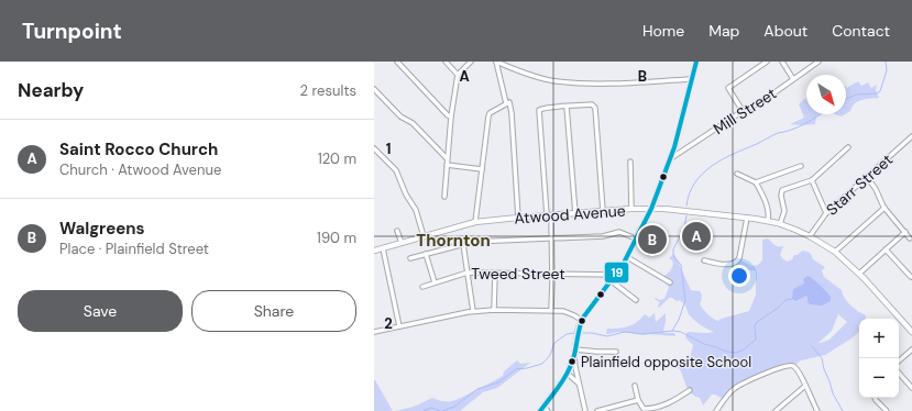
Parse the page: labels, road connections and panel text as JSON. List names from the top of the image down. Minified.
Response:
{"streets":{"main road":["Atwood Avenue"],"street":["Mill Street","Starr Street","Tweed Street"]},"crossings":[["Starr Street","Atwood Avenue"]],"districts":["Thornton"],"places":["Plainfield opposite School"],"lines":["transit line 19"],"north":"bottom right","page":{"header":"Turnpoint","nav":["Home","Map","About","Contact"],"heading":["Nearby","2 results"],"list":[{"mark":"A","name":"Saint Rocco Church","note":"Church · Atwood Avenue","value":"120 m"},{"mark":"B","name":"Walgreens","note":"Place · Plainfield Street","value":"190 m"}],"pins":["A","B"],"buttons":["Save","Share"],"map_buttons":["+","−"]},"grid":{"columns":["A","B"],"rows":["1","2"]}}
